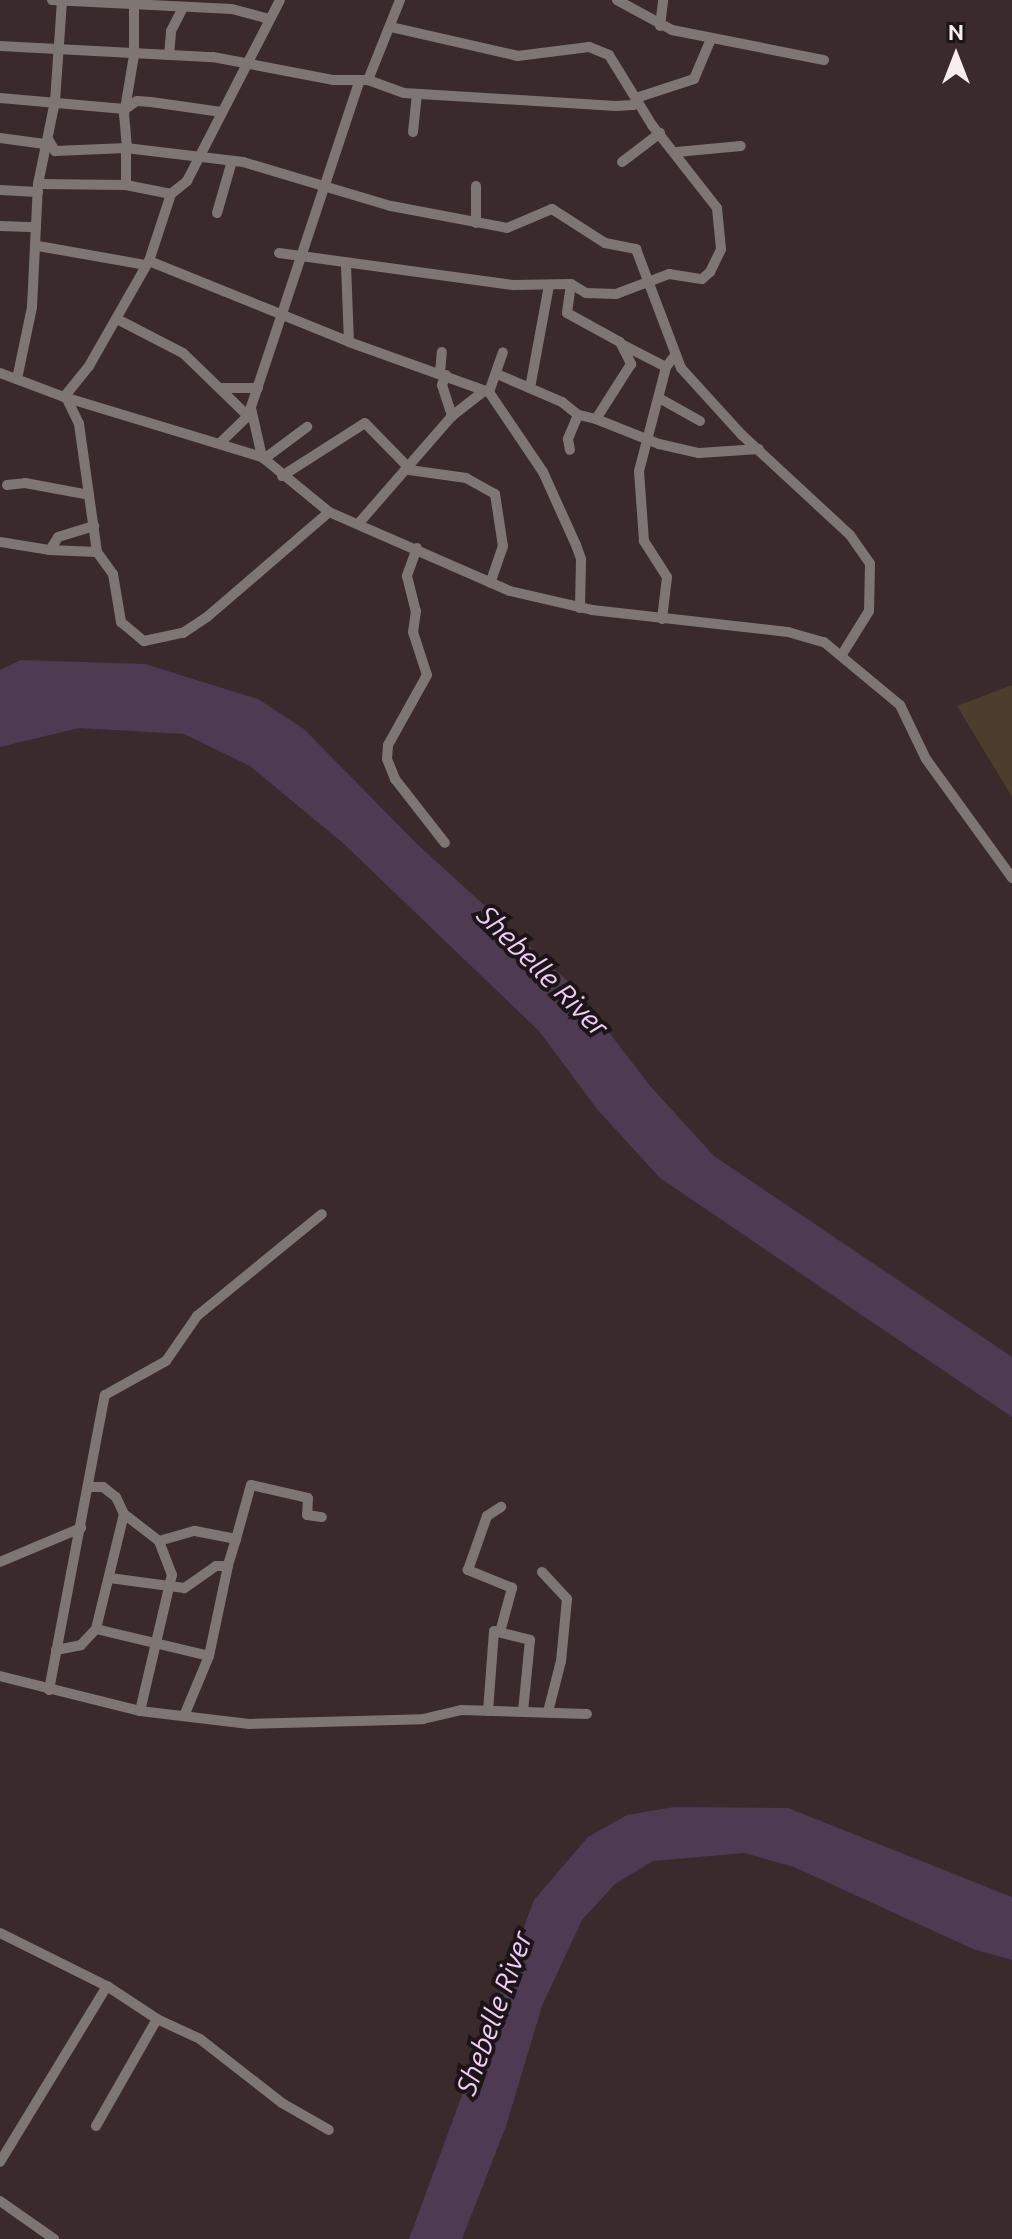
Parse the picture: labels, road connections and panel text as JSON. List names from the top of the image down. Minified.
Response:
{"water":["Shebelle River"],"north":"top"}
